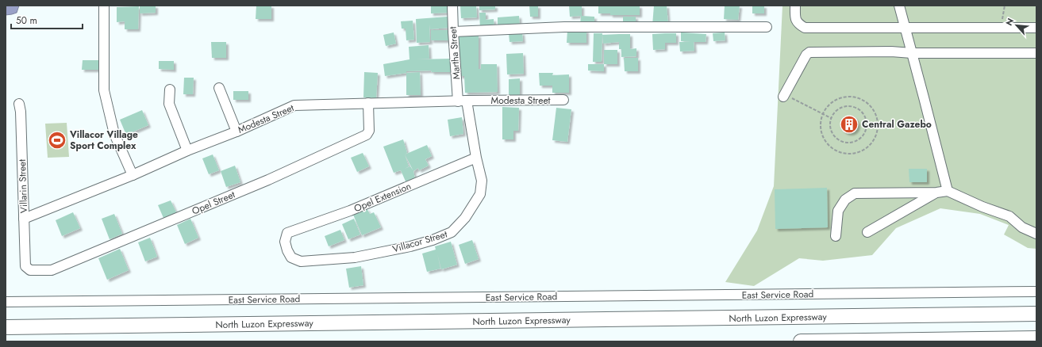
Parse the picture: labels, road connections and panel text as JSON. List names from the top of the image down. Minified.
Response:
{"streets":{"highway":["North Luzon Expressway"],"street":["Martha Street","Modesta Street","Villarin Street","Opel Extension","Opel Street","Villacor Street","East Service Road"]},"crossings":[["Martha Street","Modesta Street"],["Martha Street","Villacor Street"],["Modesta Street","Villarin Street"],["Modesta Street","Opel Street"],["Modesta Street","Villacor Street"],["Villarin Street","Opel Street"],["Opel Extension","Villacor Street"]],"places":{"building":["Central Gazebo"],"sports":["Villacor Village Sport Complex"]},"scale_bar":"50 m","north":"top left"}
